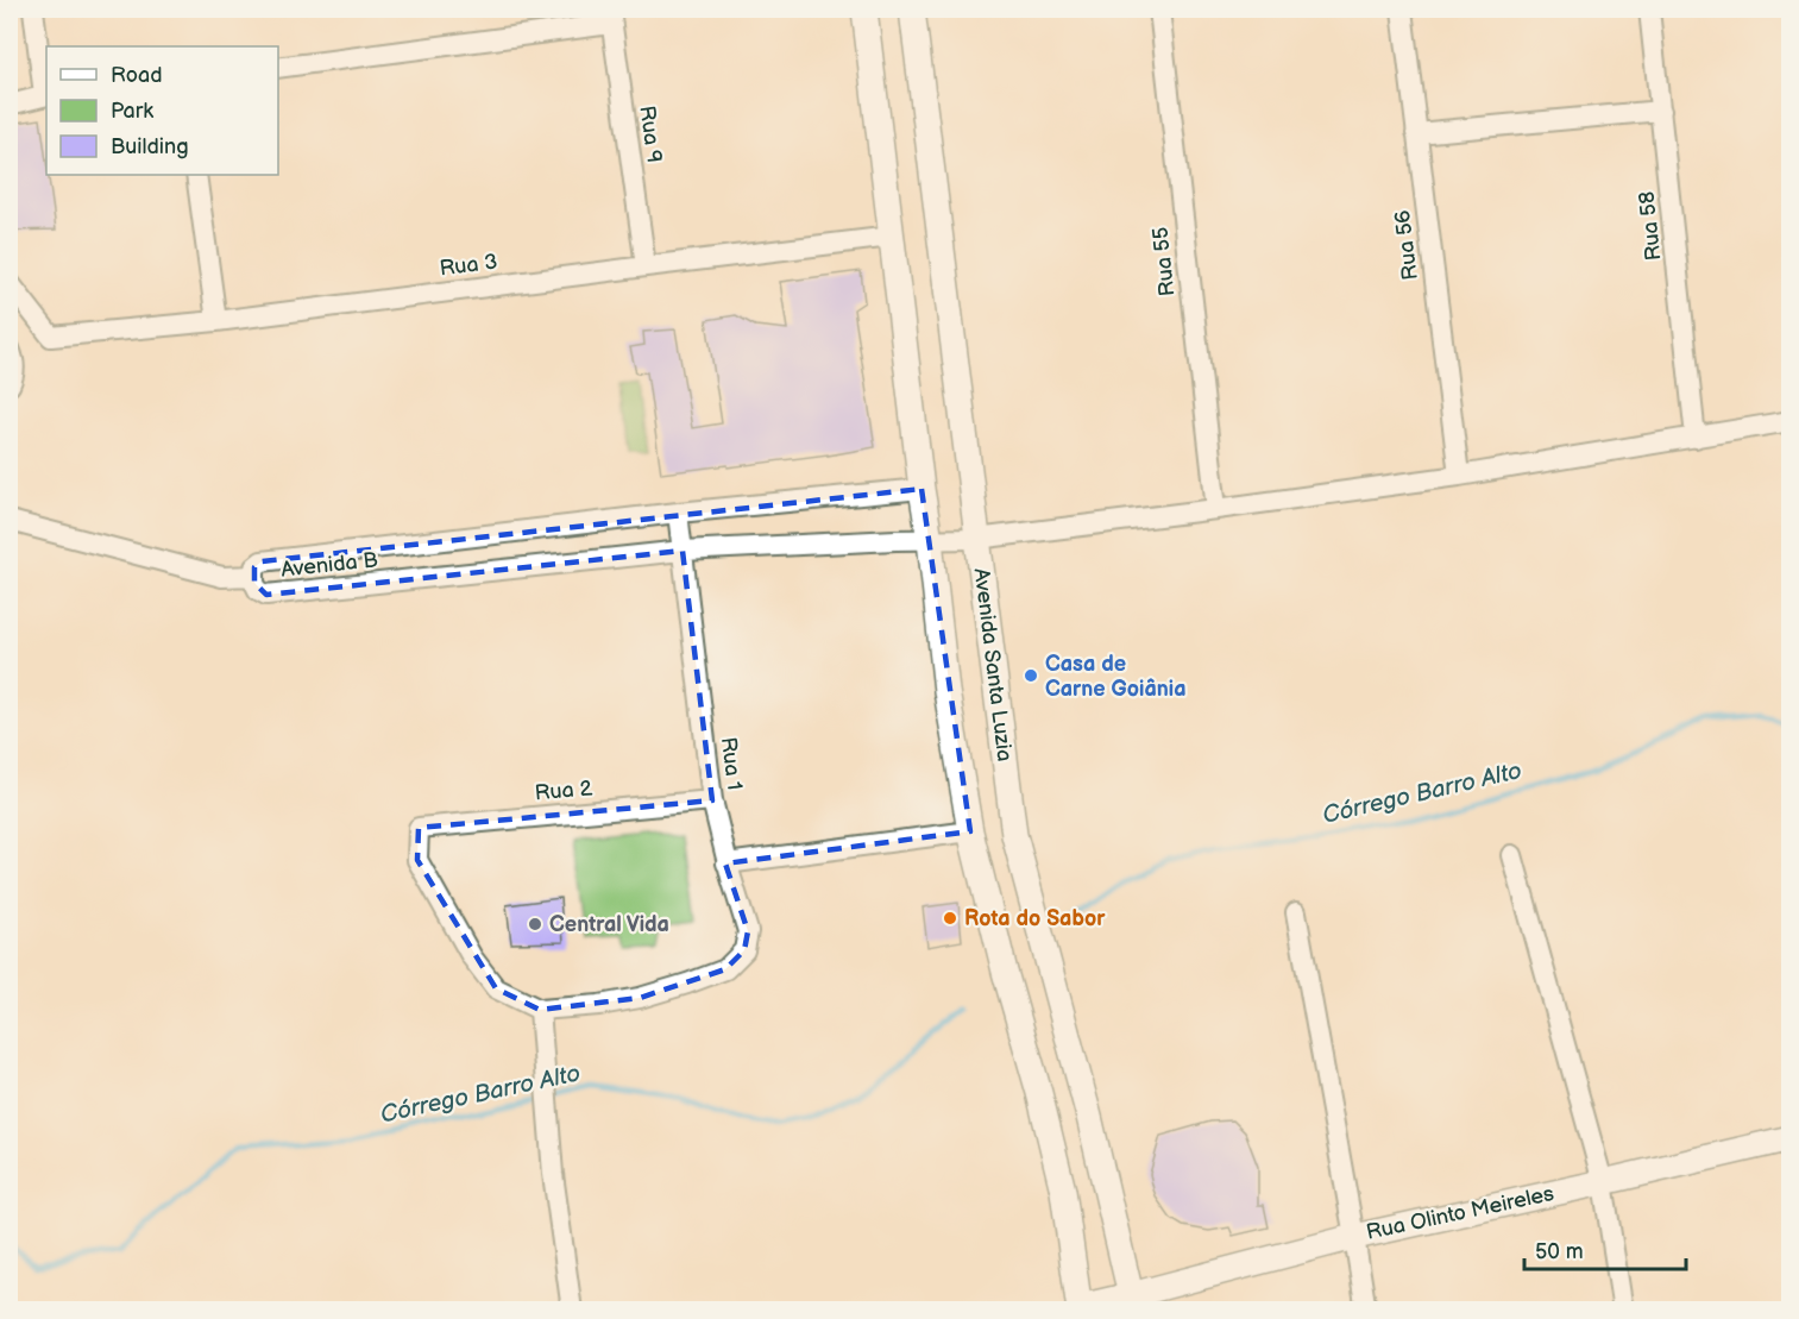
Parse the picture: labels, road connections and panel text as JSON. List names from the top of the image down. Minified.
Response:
{"streets":{"street":["Rua 9","Rua 58","Rua 56","Rua 55","Rua 3","Avenida B","Avenida Santa Luzia","Rua 1","Rua 2","Rua Olinto Meireles"]},"crossings":[["Rua 9","Rua 3"],["Rua 58","Avenida B"],["Rua 56","Avenida B"],["Rua 55","Avenida B"],["Avenida B","Avenida Santa Luzia"],["Avenida B","Rua 1"],["Avenida Santa Luzia","Rua Olinto Meireles"],["Rua 1","Rua 2"]],"water":["Córrego Barro Alto"],"places":["Casa de Carne Goiânia","Rota do Sabor","Central Vida"],"legend":["Road","Park","Building"],"scale_bar":"50 m"}
